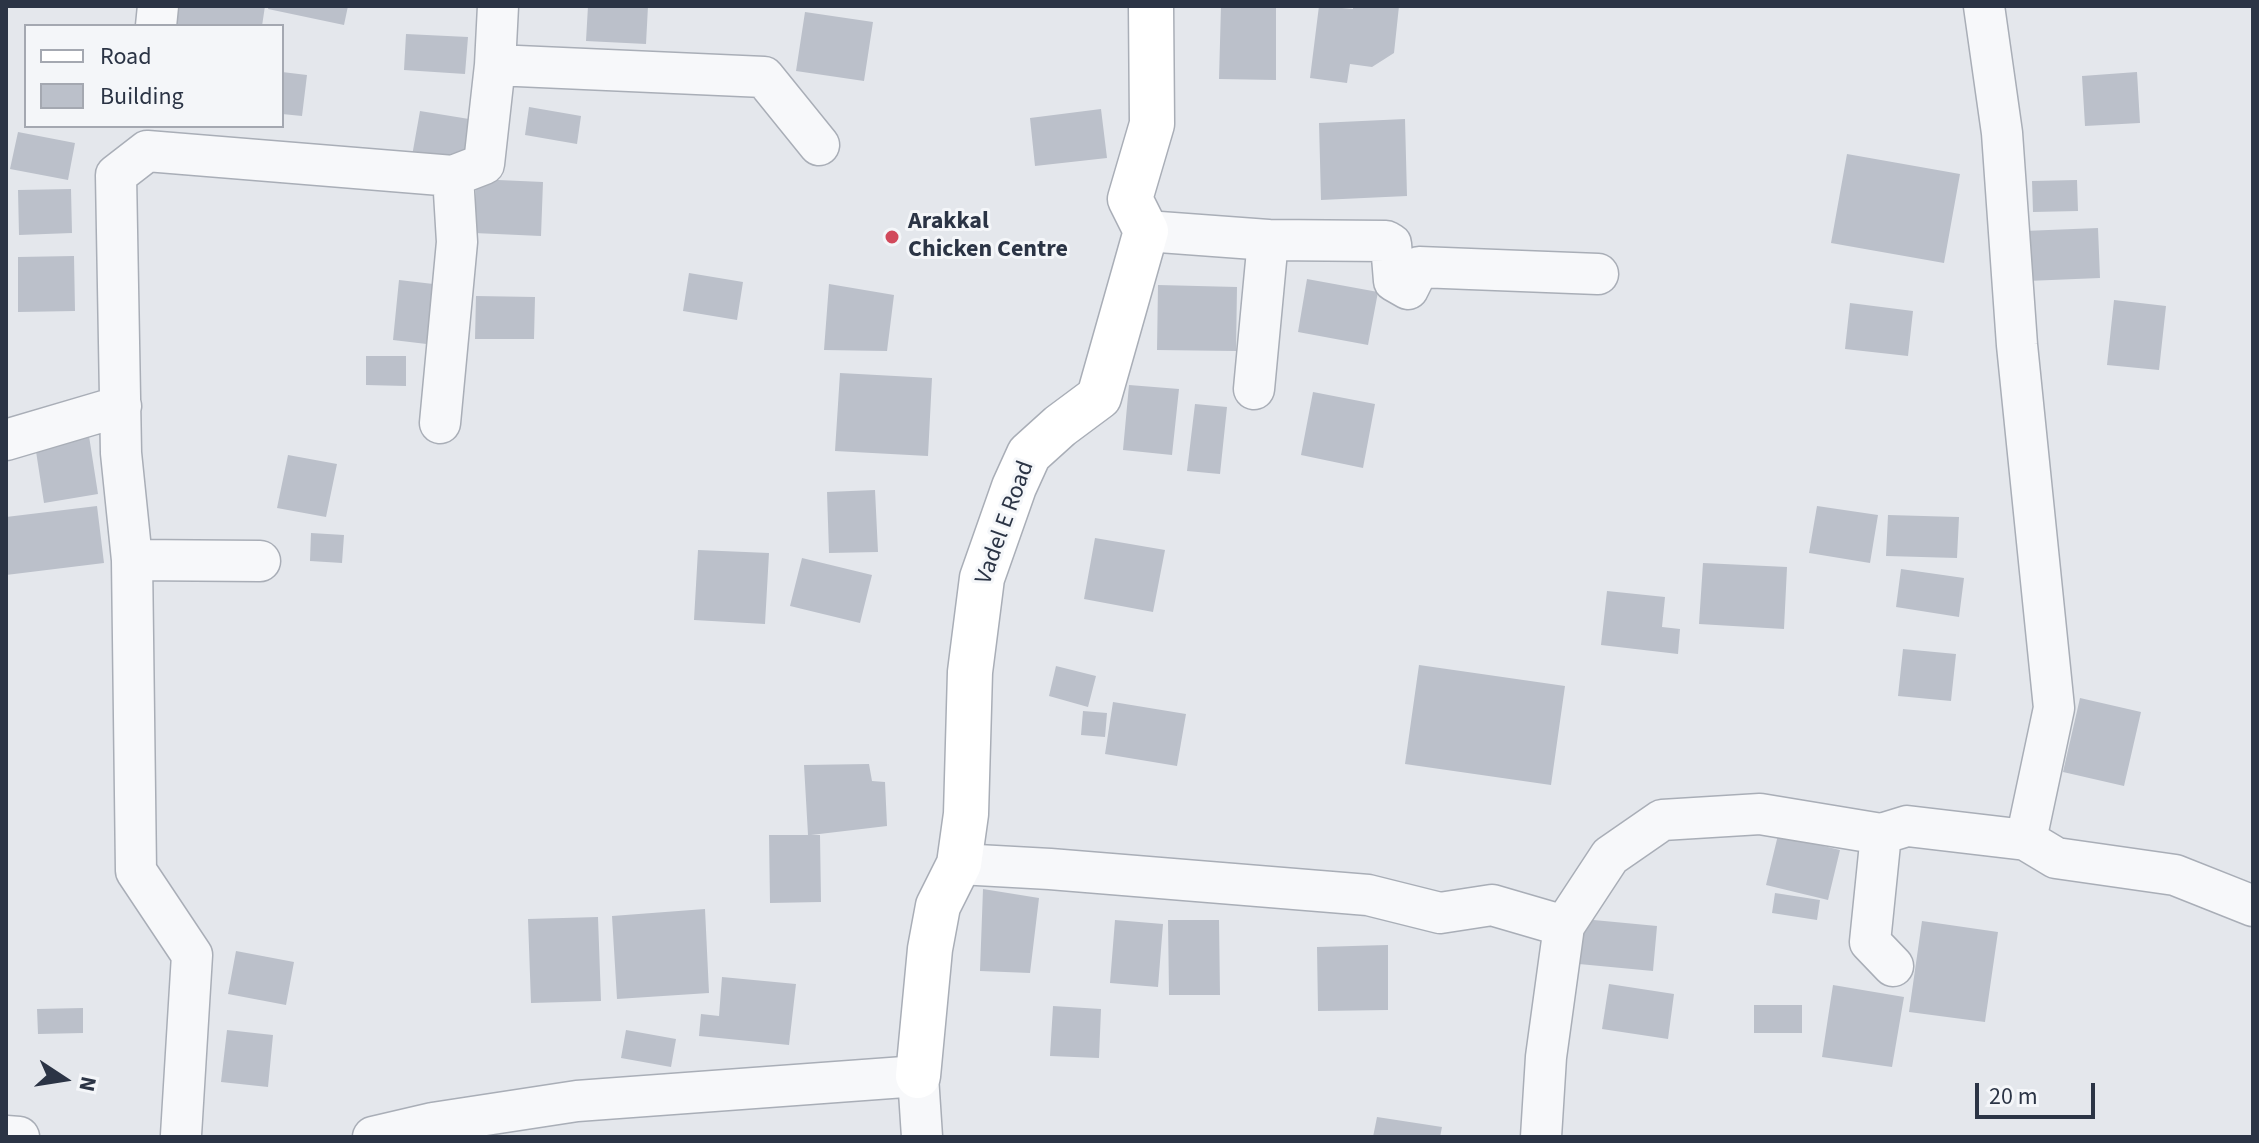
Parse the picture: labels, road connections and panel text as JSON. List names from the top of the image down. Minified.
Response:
{"streets":{"street":["Vadel E Road"]},"places":["Arakkal Chicken Centre"],"legend":["Road","Building"],"scale_bar":"20 m","north":"right"}
